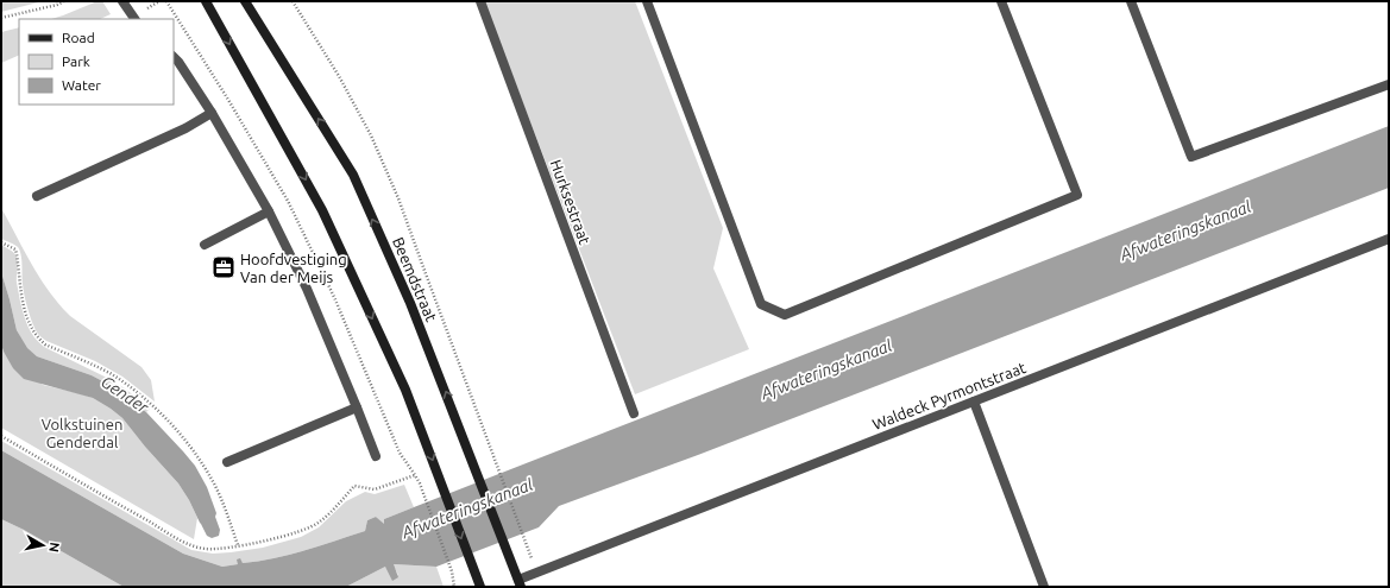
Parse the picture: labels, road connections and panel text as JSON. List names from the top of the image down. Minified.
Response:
{"streets":{"main road":["Beemdstraat"],"street":["Hurksestraat","Waldeck Pyrmontstraat"]},"crossings":[["Beemdstraat","Waldeck Pyrmontstraat"]],"water":["Afwateringskanaal","Gender"],"parks":["Volkstuinen Genderdal"],"places":{"office":["Hoofdvestiging Van der Meijs"]},"legend":["Road","Park","Water"],"north":"right"}
